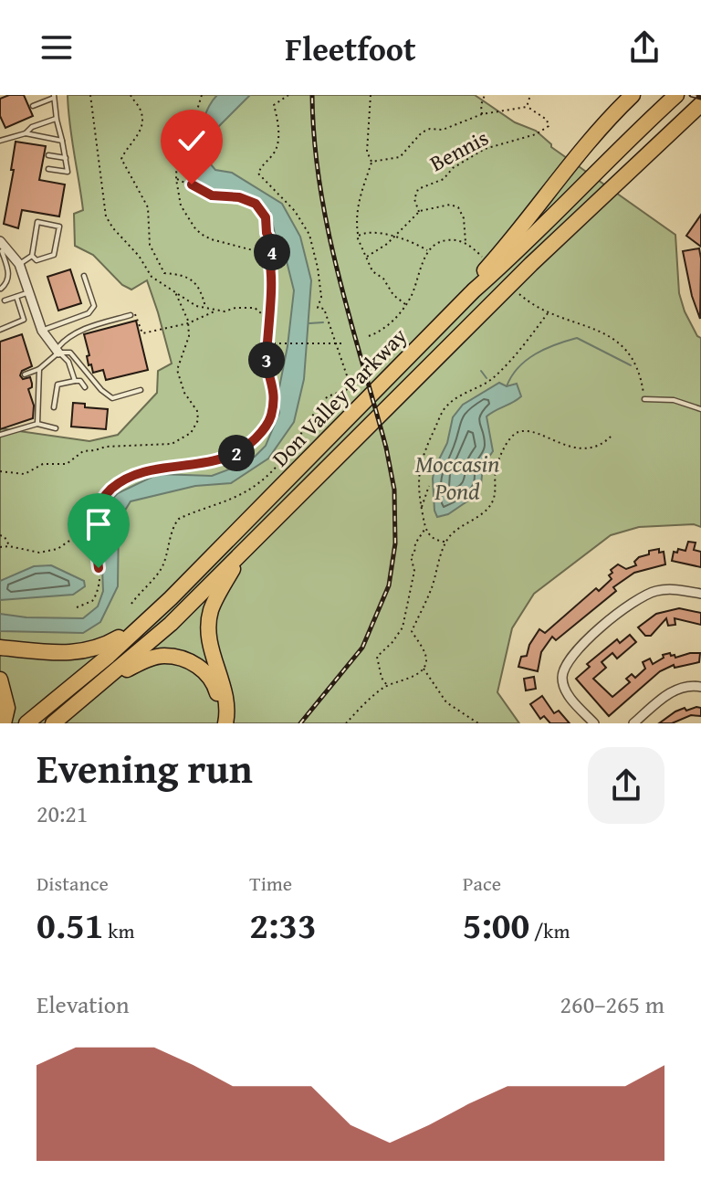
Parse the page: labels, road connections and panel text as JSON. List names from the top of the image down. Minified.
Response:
{"streets":{"highway":["Don Valley Parkway"],"path":["Bennis"]},"water":["Moccasin Pond"],"page":{"header":"Fleetfoot","pins":["4","3","2"],"heading":["Evening run","20:21"],"stats":[["Distance","0.51 km"],["Time","2:33"],["Pace","5:00 /km"]],"chart":["Elevation","260–265 m"]}}
